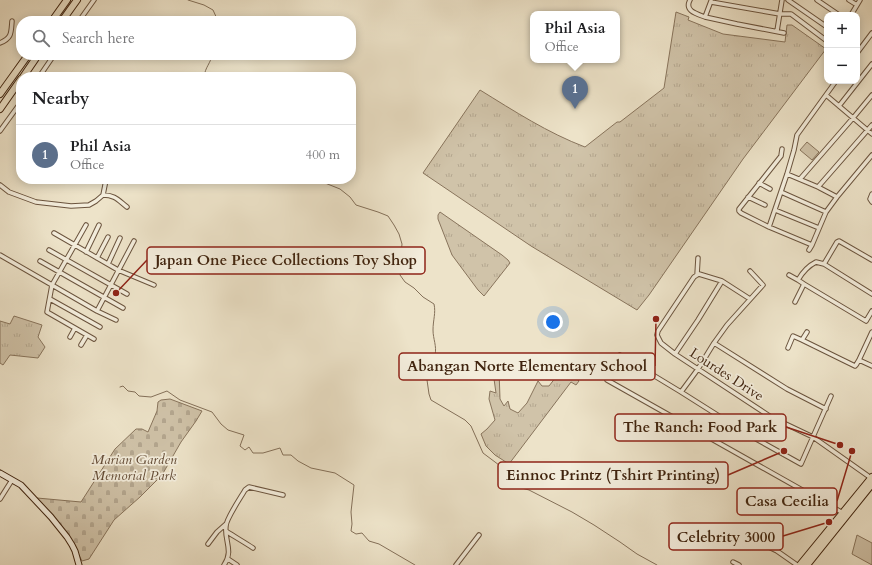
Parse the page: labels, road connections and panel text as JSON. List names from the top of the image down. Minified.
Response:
{"streets":{"street":["Lourdes Drive"]},"parks":["Marian Garden Memorial Park"],"places":["Japan One Piece Collections Toy Shop","Abangan Norte Elementary School","The Ranch: Food Park","Einnoc Printz (Tshirt Printing)","Casa Cecilia","Celebrity 3000"],"page":{"popup":["Phil Asia","Office"],"map_buttons":["+","−"],"search":"Search here","heading":"Nearby","pins":"1","list":[{"mark":"1","name":"Phil Asia","note":"Office","value":"400 m"}]}}
